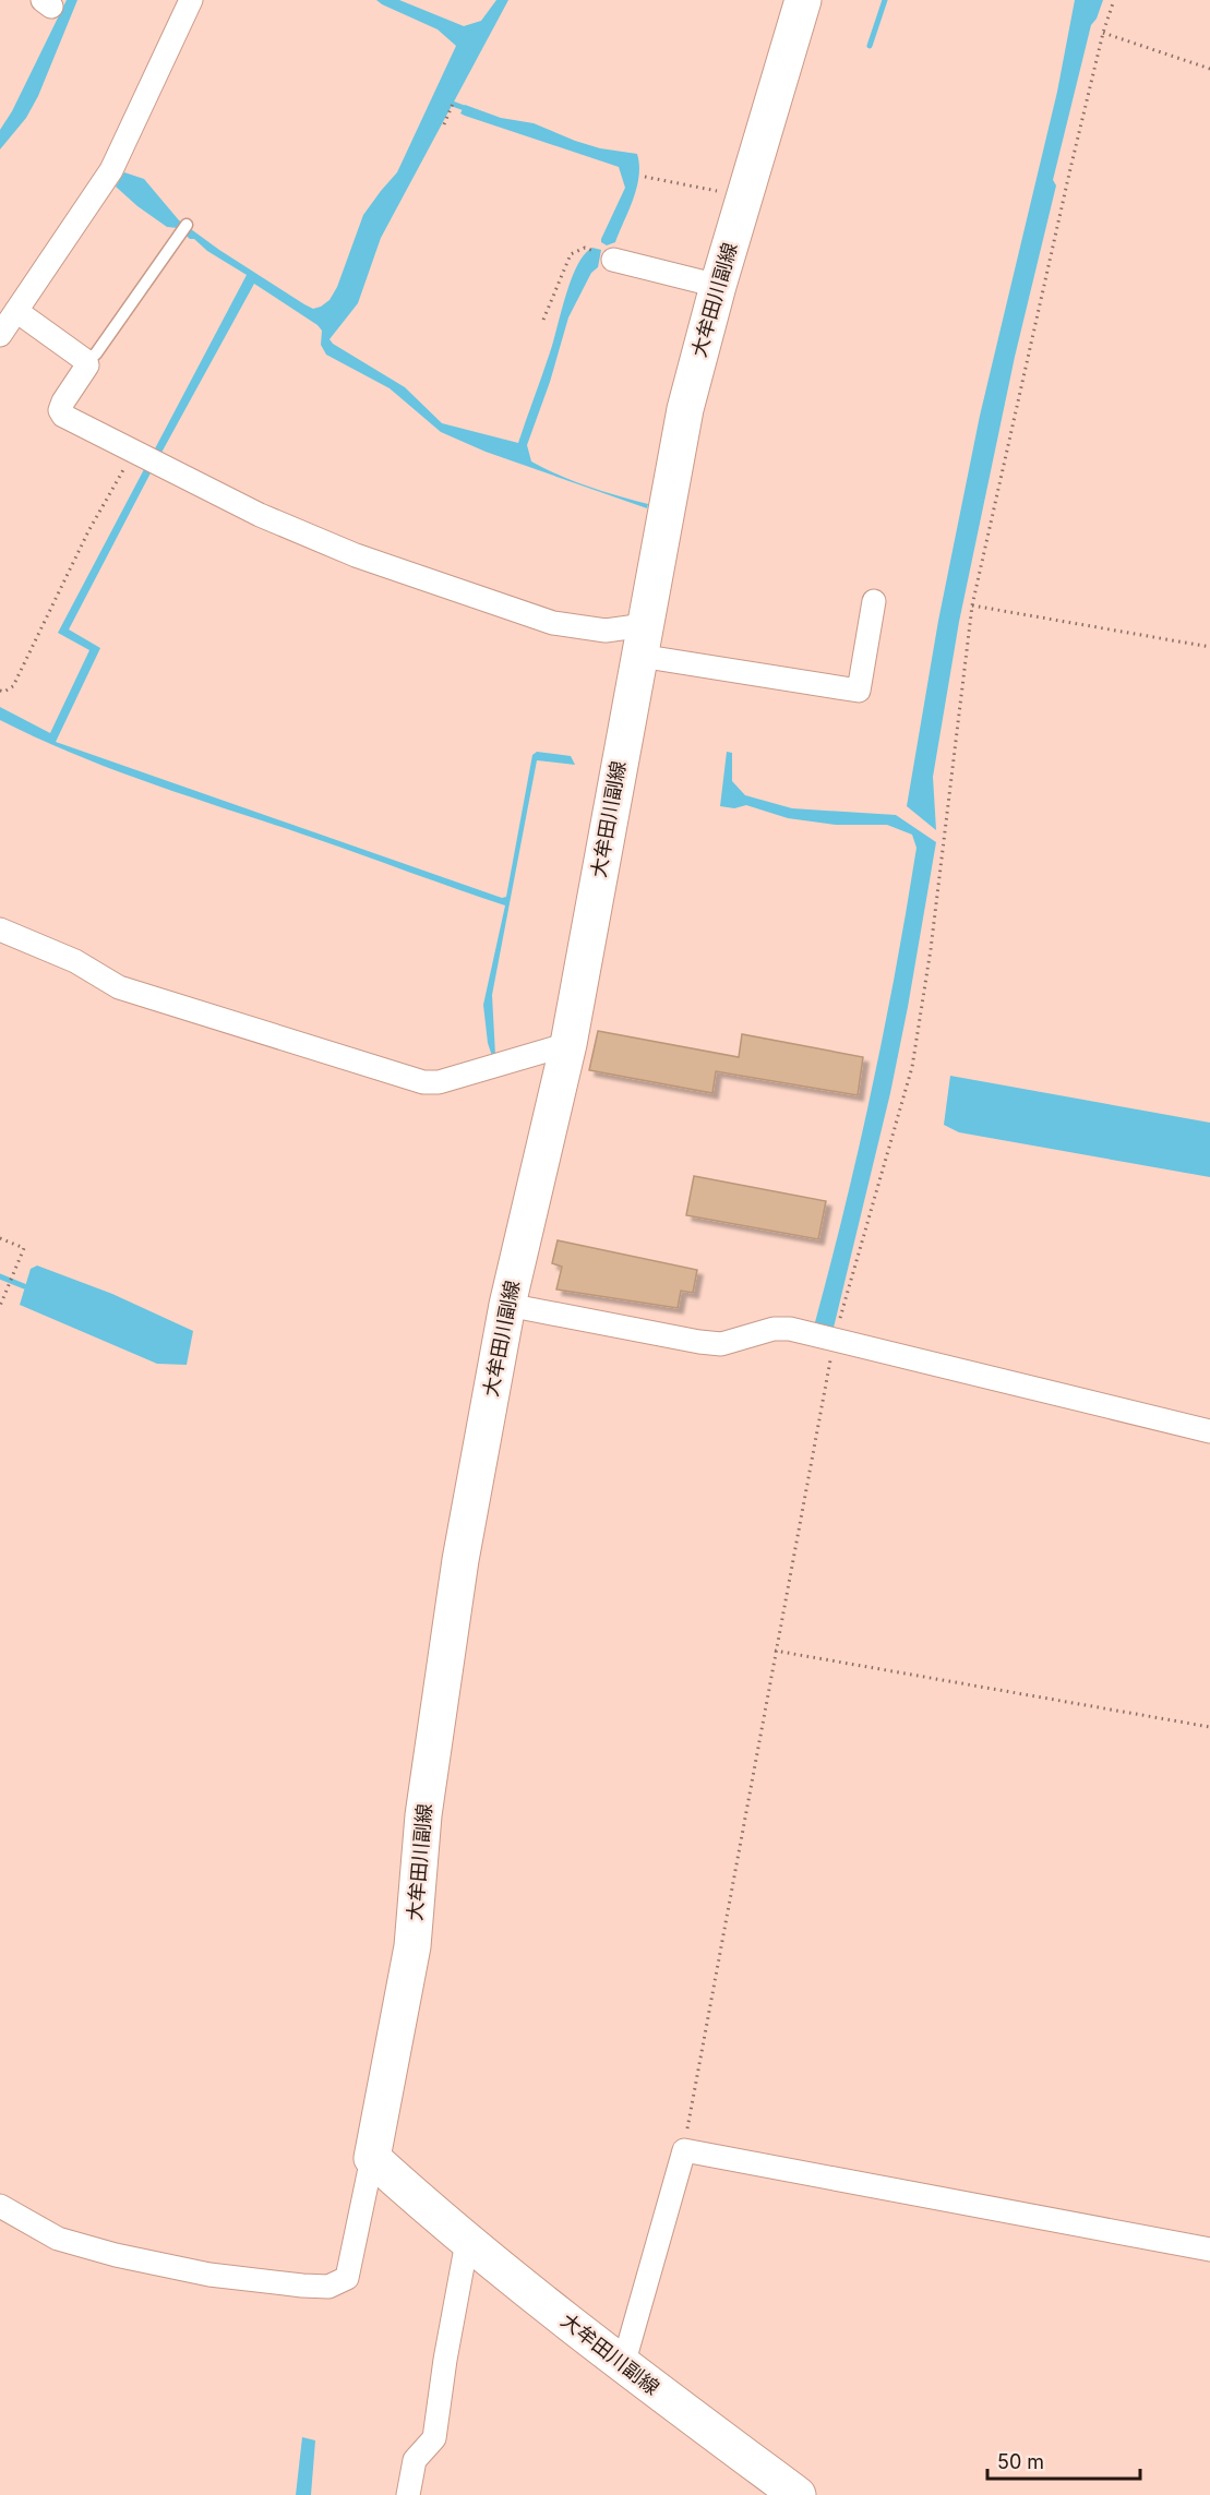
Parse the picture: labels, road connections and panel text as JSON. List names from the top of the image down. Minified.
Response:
{"streets":{"main road":["大牟田川副線"]},"scale_bar":"50 m"}
